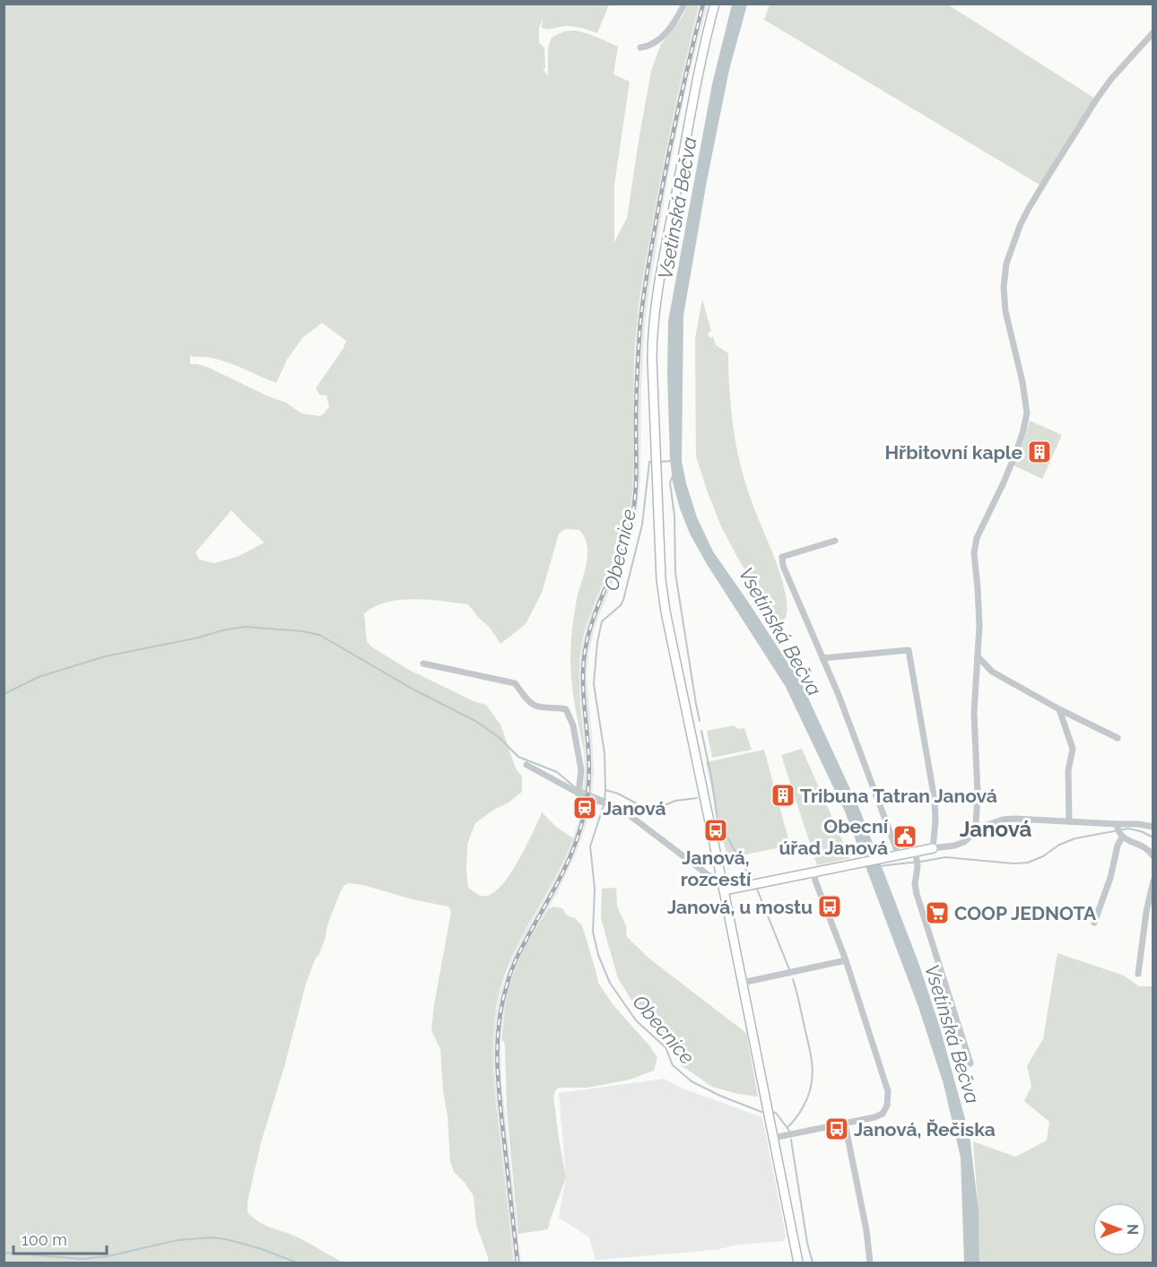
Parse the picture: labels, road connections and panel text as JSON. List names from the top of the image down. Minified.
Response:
{"districts":["Janová"],"water":["Vsetínská Bečva","Obecnice"],"places":{"building":["Hřbitovní kaple","Tribuna Tatran Janová"],"station":["Janová"],"bus stop":["Janová, rozcestí","Janová, u mostu","Janová, Řečiska"],"public building":["Obecní úřad Janová"],"supermarket":["COOP JEDNOTA"]},"scale_bar":"100 m","north":"right"}
